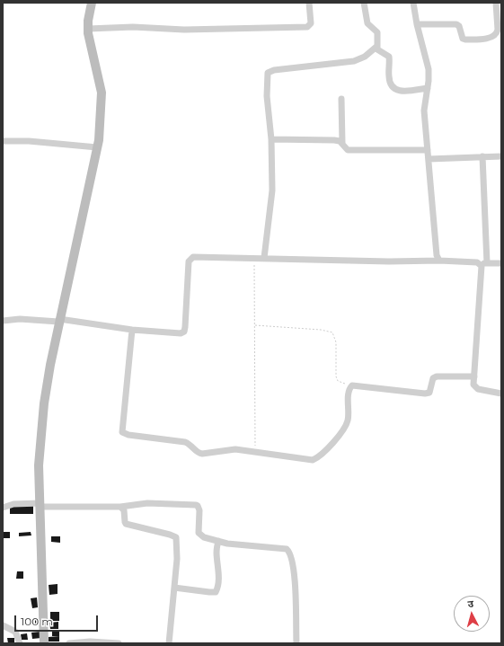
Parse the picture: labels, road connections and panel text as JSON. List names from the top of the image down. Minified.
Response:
{"scale_bar":"100 m","north":"top"}
